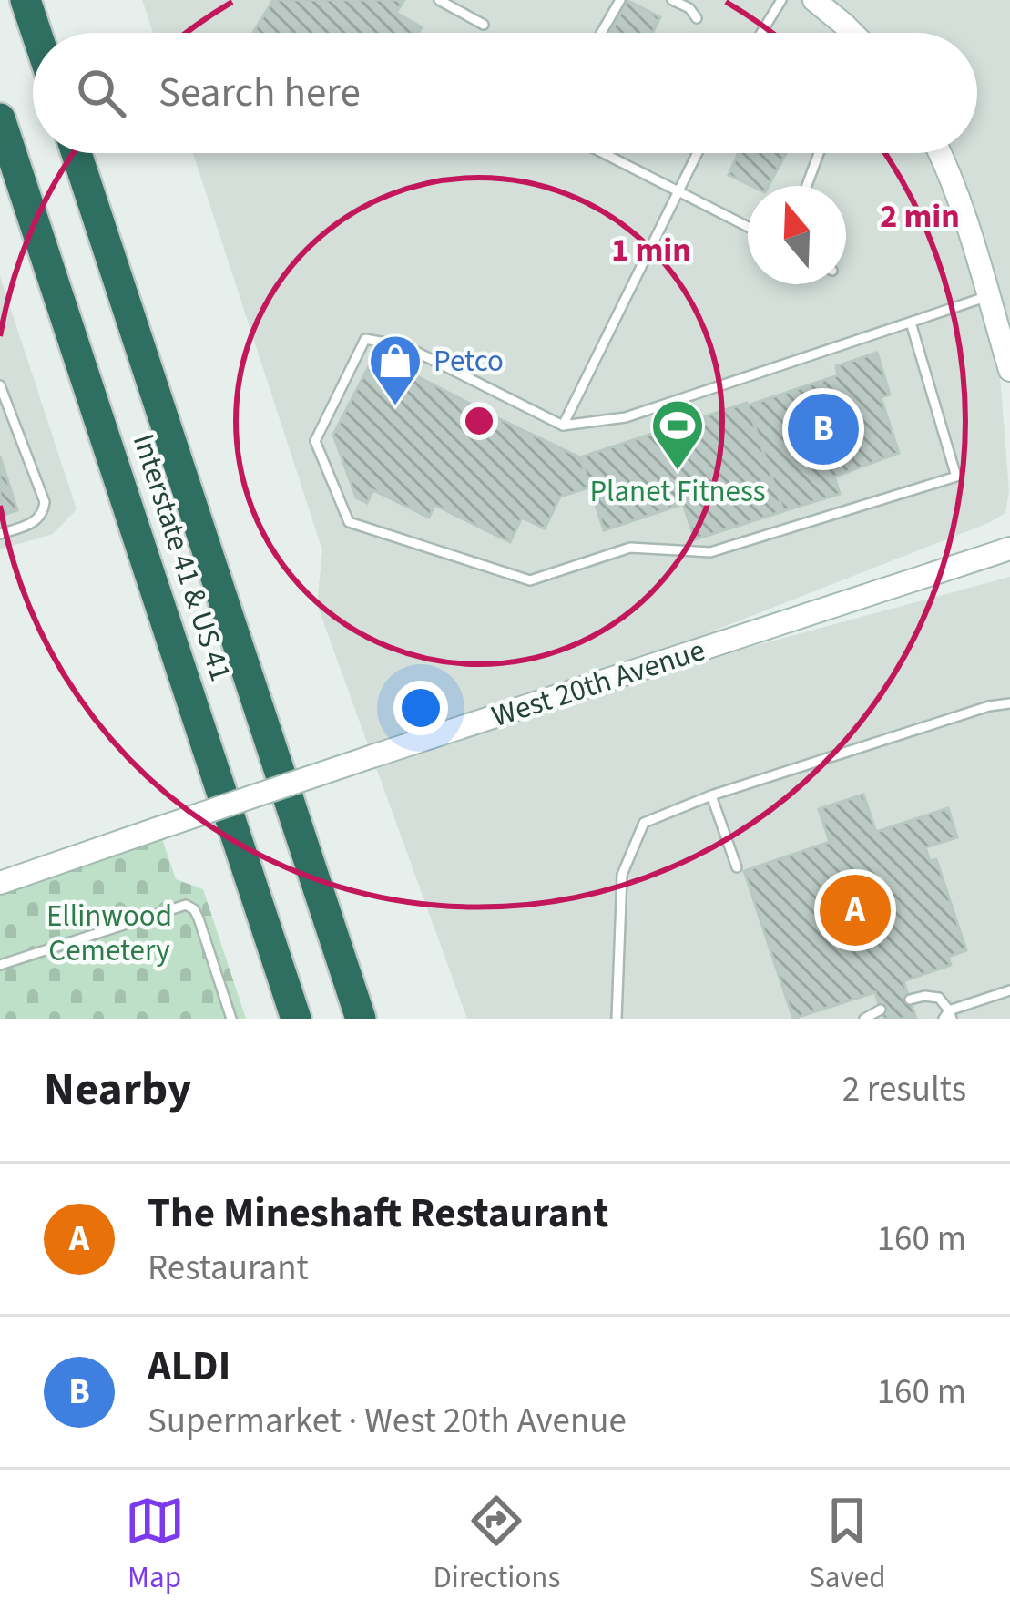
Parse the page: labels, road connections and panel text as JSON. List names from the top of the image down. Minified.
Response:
{"streets":{"highway":["Interstate 41 & US 41"],"street":["West 20th Avenue"]},"parks":["Ellinwood Cemetery"],"places":{"shop":["Petco"],"sports":["Planet Fitness"]},"north":"top","page":{"search":"Search here","pins":["B","A"],"heading":["Nearby","2 results"],"list":[{"mark":"A","name":"The Mineshaft Restaurant","note":"Restaurant","value":"160 m"},{"mark":"B","name":"ALDI","note":"Supermarket · West 20th Avenue","value":"160 m"}],"nav":["Map","Directions","Saved"]},"rings":["2 min","1 min"]}
